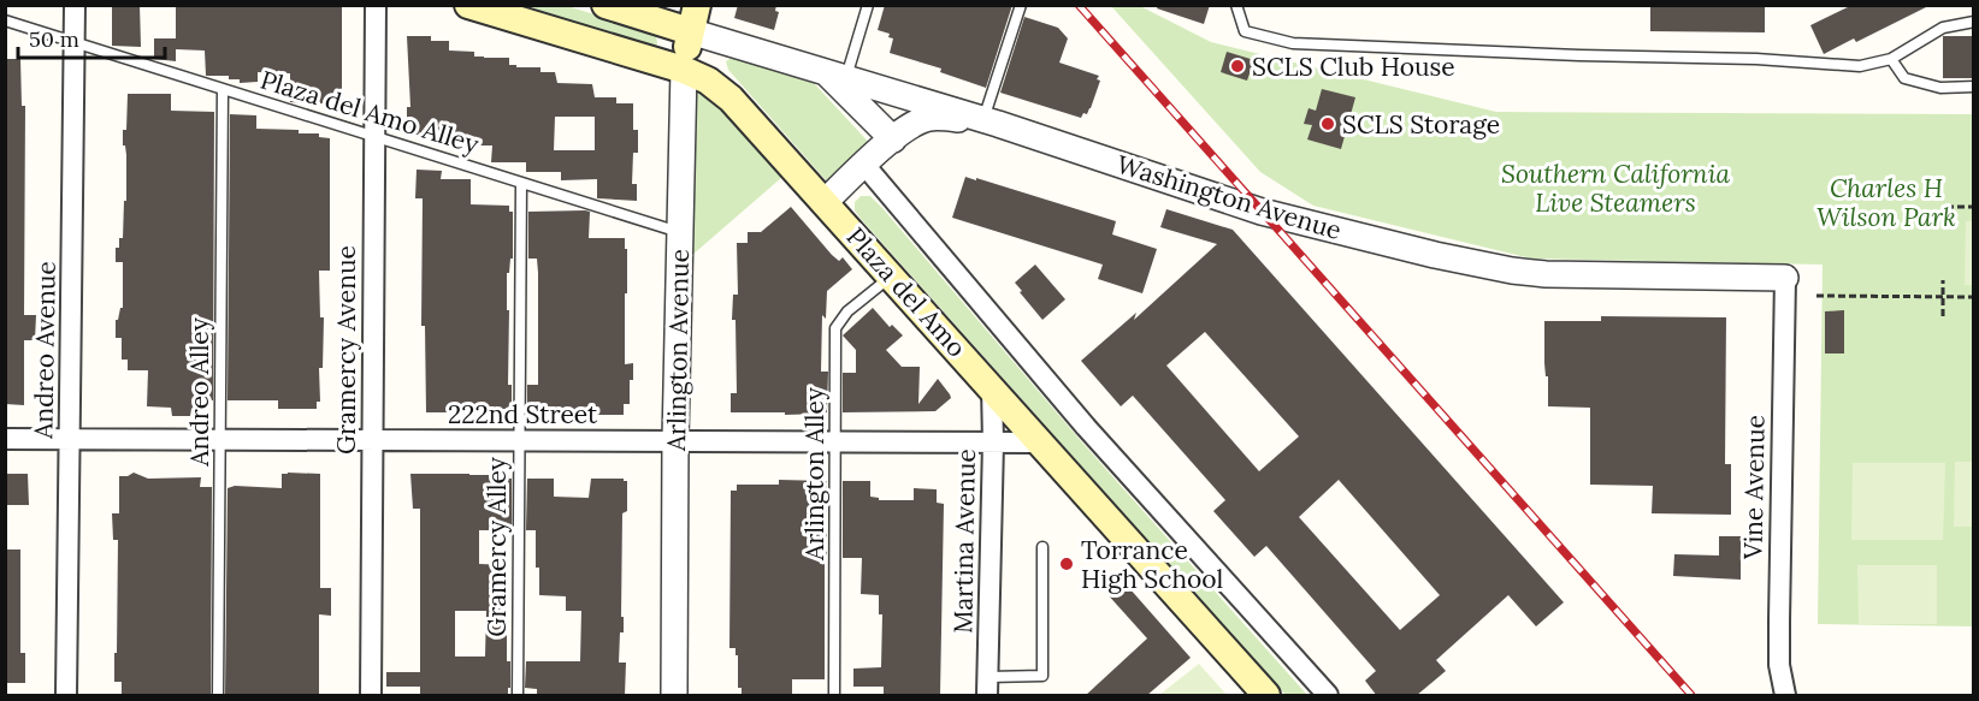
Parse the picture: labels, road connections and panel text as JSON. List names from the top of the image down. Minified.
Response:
{"streets":{"main road":["Plaza del Amo","Arlington Avenue"],"street":["Washington Avenue","Andreo Avenue","Gramercy Avenue","222nd Street","Vine Avenue","Martina Avenue"],"lane":["Plaza del Amo Alley","Andreo Alley","Arlington Alley","Gramercy Alley"]},"crossings":[["Plaza del Amo Alley","Andreo Avenue"],["Plaza del Amo Alley","Gramercy Avenue"],["Plaza del Amo Alley","Arlington Avenue"],["Plaza del Amo Alley","Andreo Alley"],["Plaza del Amo Alley","Gramercy Alley"],["Washington Avenue","Arlington Avenue"],["Washington Avenue","Vine Avenue"],["Plaza del Amo","Arlington Avenue"],["Plaza del Amo","222nd Street"],["Plaza del Amo","Arlington Alley"],["Plaza del Amo","Martina Avenue"],["Andreo Avenue","222nd Street"],["Gramercy Avenue","222nd Street"],["Arlington Avenue","222nd Street"],["Andreo Alley","222nd Street"],["222nd Street","Arlington Alley"],["222nd Street","Martina Avenue"],["222nd Street","Gramercy Alley"]],"parks":["Southern California Live Steamers","Charles H Wilson Park"],"places":["SCLS Club House","SCLS Storage","Torrance High School"],"scale_bar":"50 m"}
